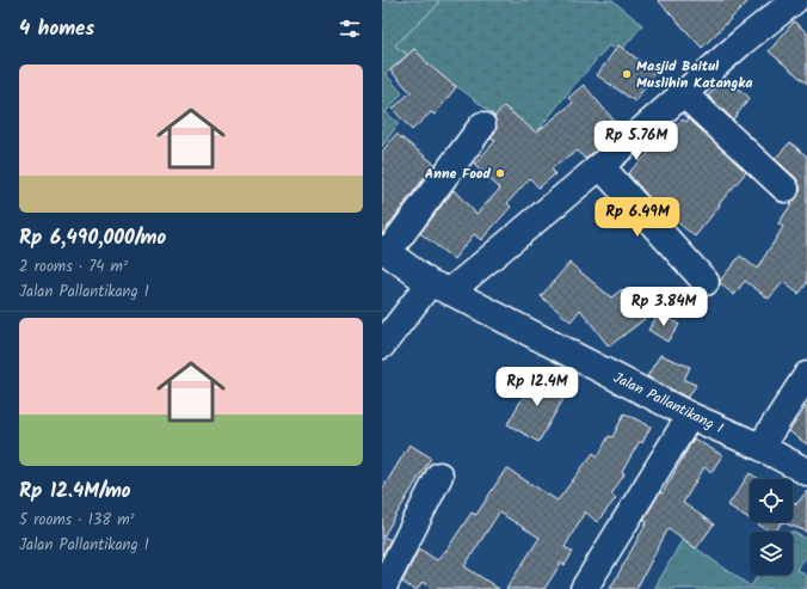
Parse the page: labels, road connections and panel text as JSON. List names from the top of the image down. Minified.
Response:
{"streets":{"street":["Jalan Pallantikang I"]},"places":["Masjid Baitul Muslihin Katangka","Anne Food"],"page":{"heading":"4 homes","list":[{"name":"Rp 6,490,000/mo","note":"2 rooms · 74 m² · Jalan Pallantikang I"},{"name":"Rp 12.4M/mo","note":"5 rooms · 138 m² · Jalan Pallantikang I"}],"price":["Rp 5.76M","Rp 6.49M","Rp 3.84M","Rp 12.4M"]}}
